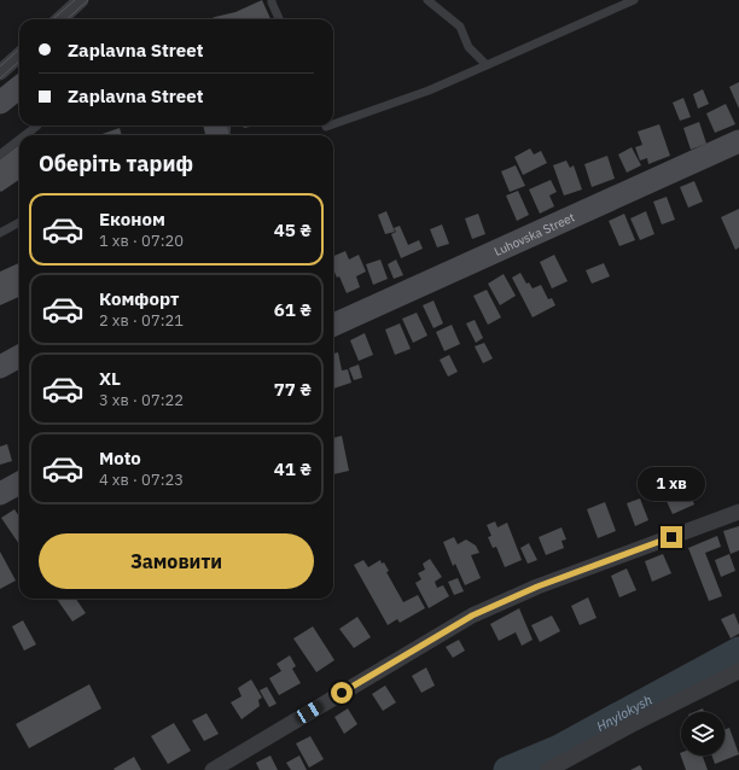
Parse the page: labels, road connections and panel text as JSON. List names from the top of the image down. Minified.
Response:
{"streets":{"street":["Luhovska Street"]},"water":["Hnylokysh"],"page":{"banner":["Zaplavna Street","Zaplavna Street"],"heading":"Оберіть тариф","list":[{"name":"Економ","note":"1 хв · 07:20","value":"45 ₴"},{"name":"Комфорт","note":"2 хв · 07:21","value":"61 ₴"},{"name":"XL","note":"3 хв · 07:22","value":"77 ₴"},{"name":"Moto","note":"4 хв · 07:23","value":"41 ₴"}],"bubble":"1 хв","buttons":"Замовити"}}
